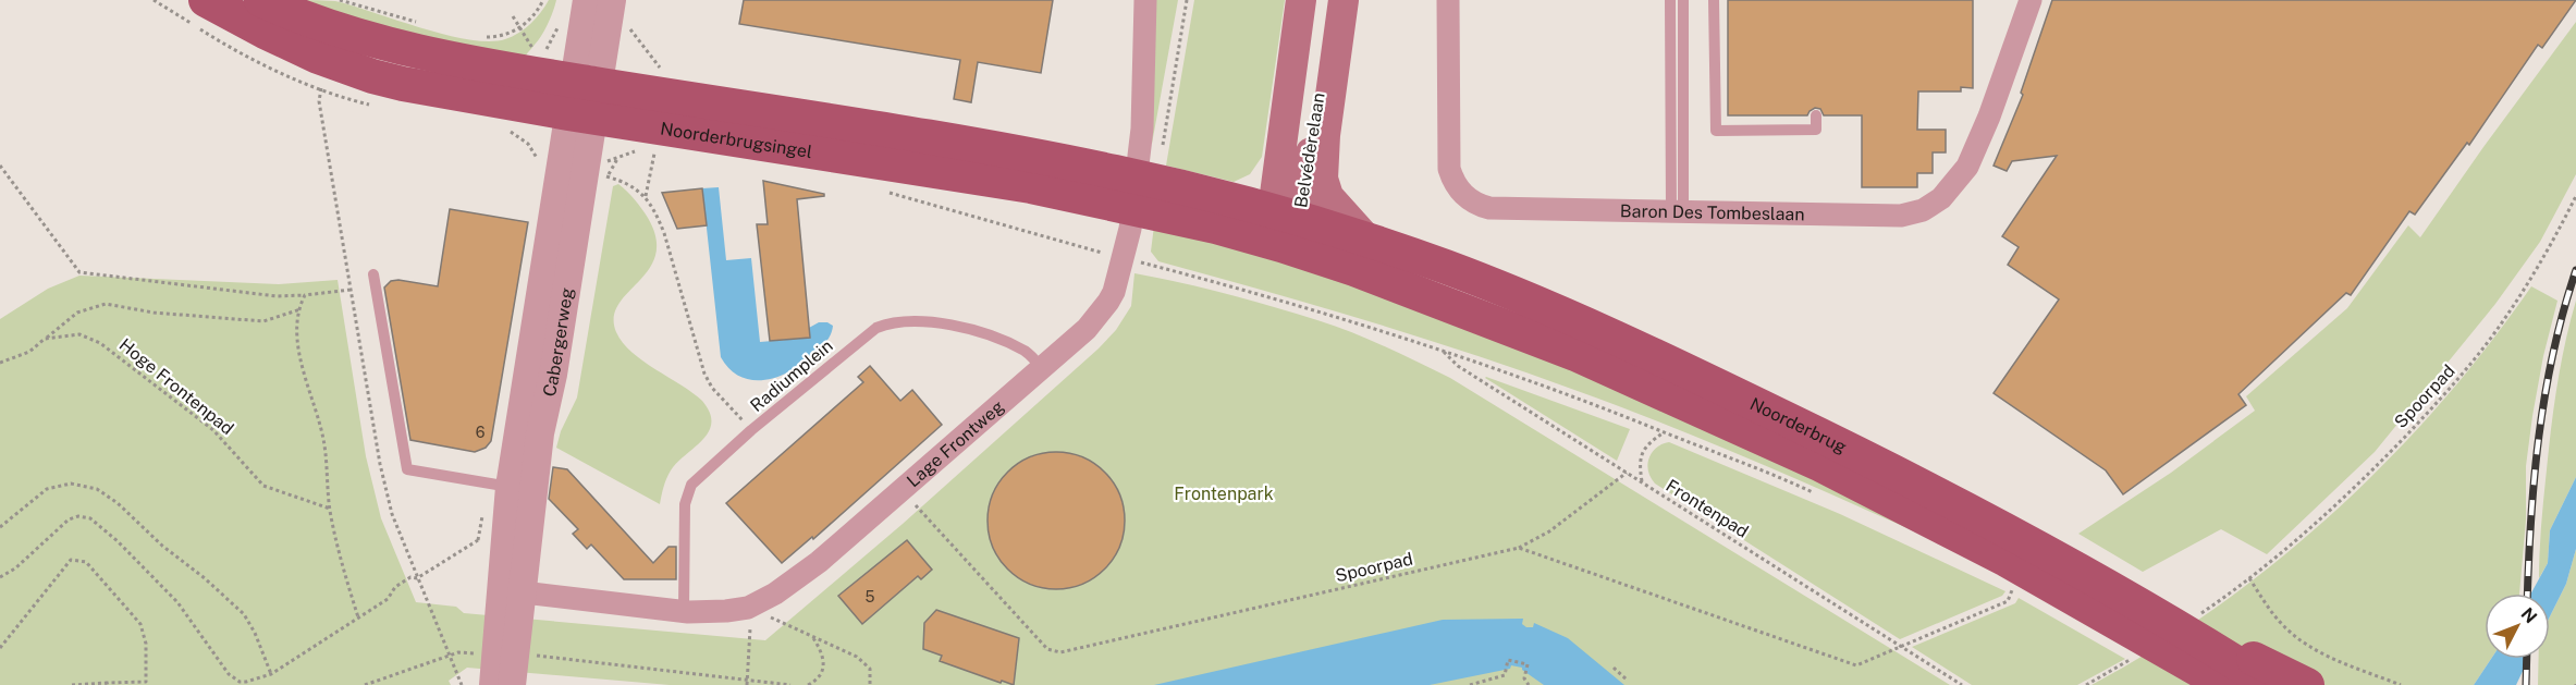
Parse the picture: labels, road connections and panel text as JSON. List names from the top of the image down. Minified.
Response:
{"streets":{"main road":["Noorderbrugsingel","Belvédèrelaan","Noorderbrug"],"street":["Baron Des Tombeslaan","Cabergerweg","Lage Frontweg"],"lane":["Radiumplein"],"path":["Hoge Frontenpad","Spoorpad","Frontenpad"]},"crossings":[["Noorderbrugsingel","Belvédèrelaan"],["Noorderbrugsingel","Cabergerweg"],["Noorderbrugsingel","Noorderbrug"],["Belvédèrelaan","Noorderbrug"],["Cabergerweg","Lage Frontweg"],["Radiumplein","Lage Frontweg"],["Spoorpad","Lage Frontweg"],["Spoorpad","Frontenpad"]],"parks":["Frontenpark"],"house_numbers":["6","5"],"north":"top right"}
